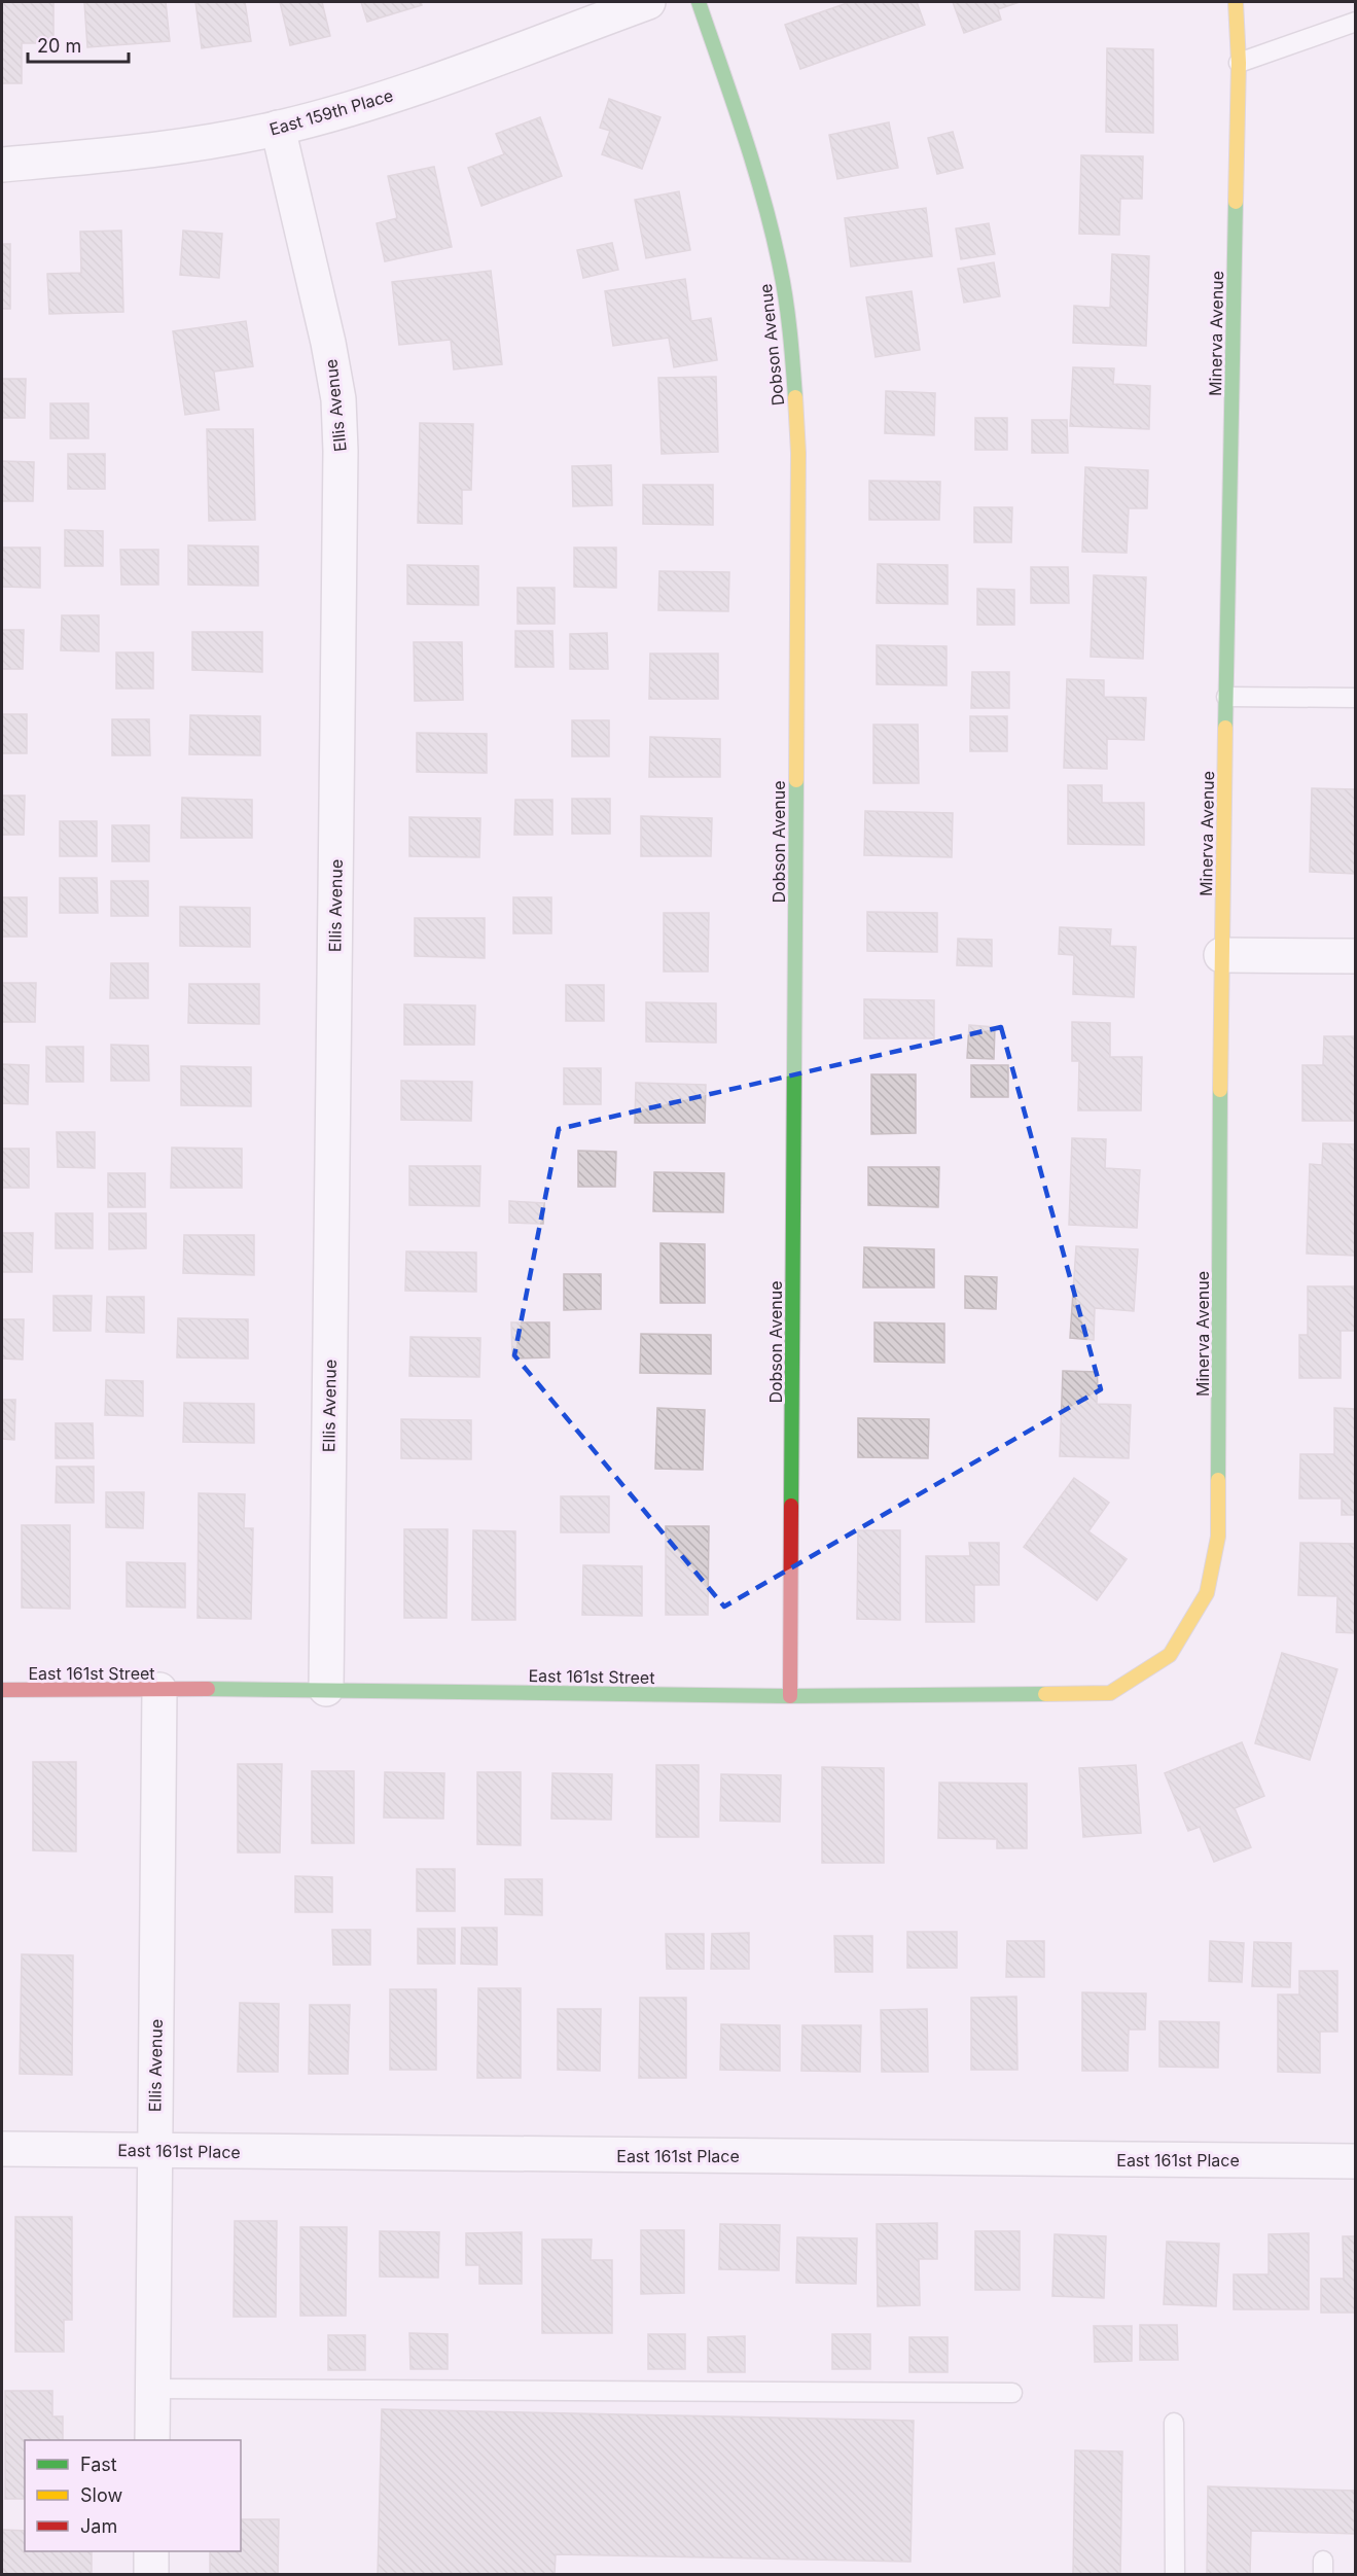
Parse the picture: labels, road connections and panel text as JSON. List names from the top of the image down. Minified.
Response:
{"streets":{"street":["East 159th Place","Minerva Avenue","Dobson Avenue","Ellis Avenue","East 161st Street","East 161st Place"]},"crossings":[["East 159th Place","Ellis Avenue"],["Minerva Avenue","East 161st Street"],["Dobson Avenue","East 161st Street"],["Ellis Avenue","East 161st Street"],["Ellis Avenue","East 161st Place"]],"legend":["Fast","Slow","Jam"],"scale_bar":"20 m"}
